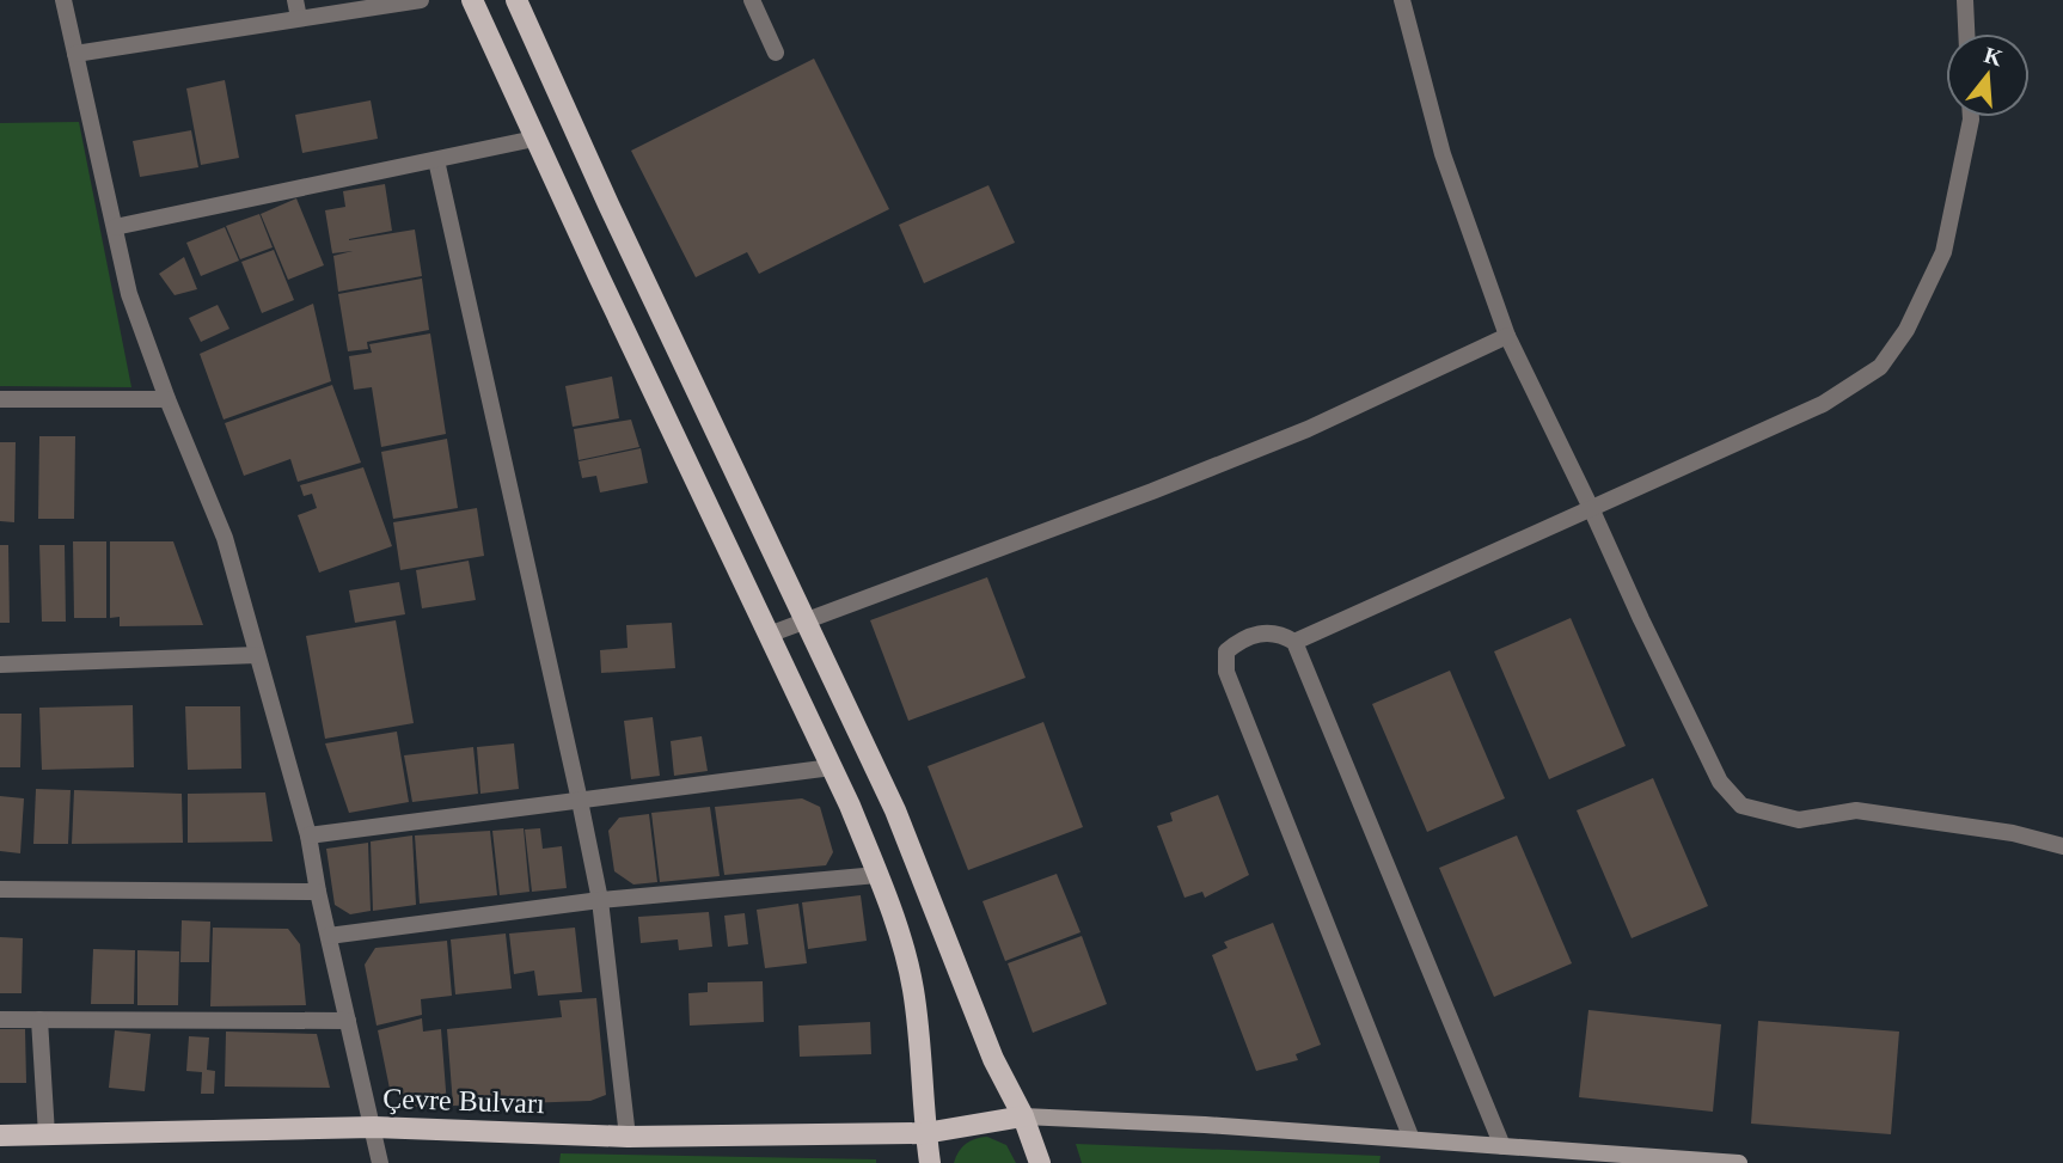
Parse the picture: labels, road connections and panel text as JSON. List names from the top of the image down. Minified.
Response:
{"streets":{"main road":["Çevre Bulvarı"]},"north":"top"}
